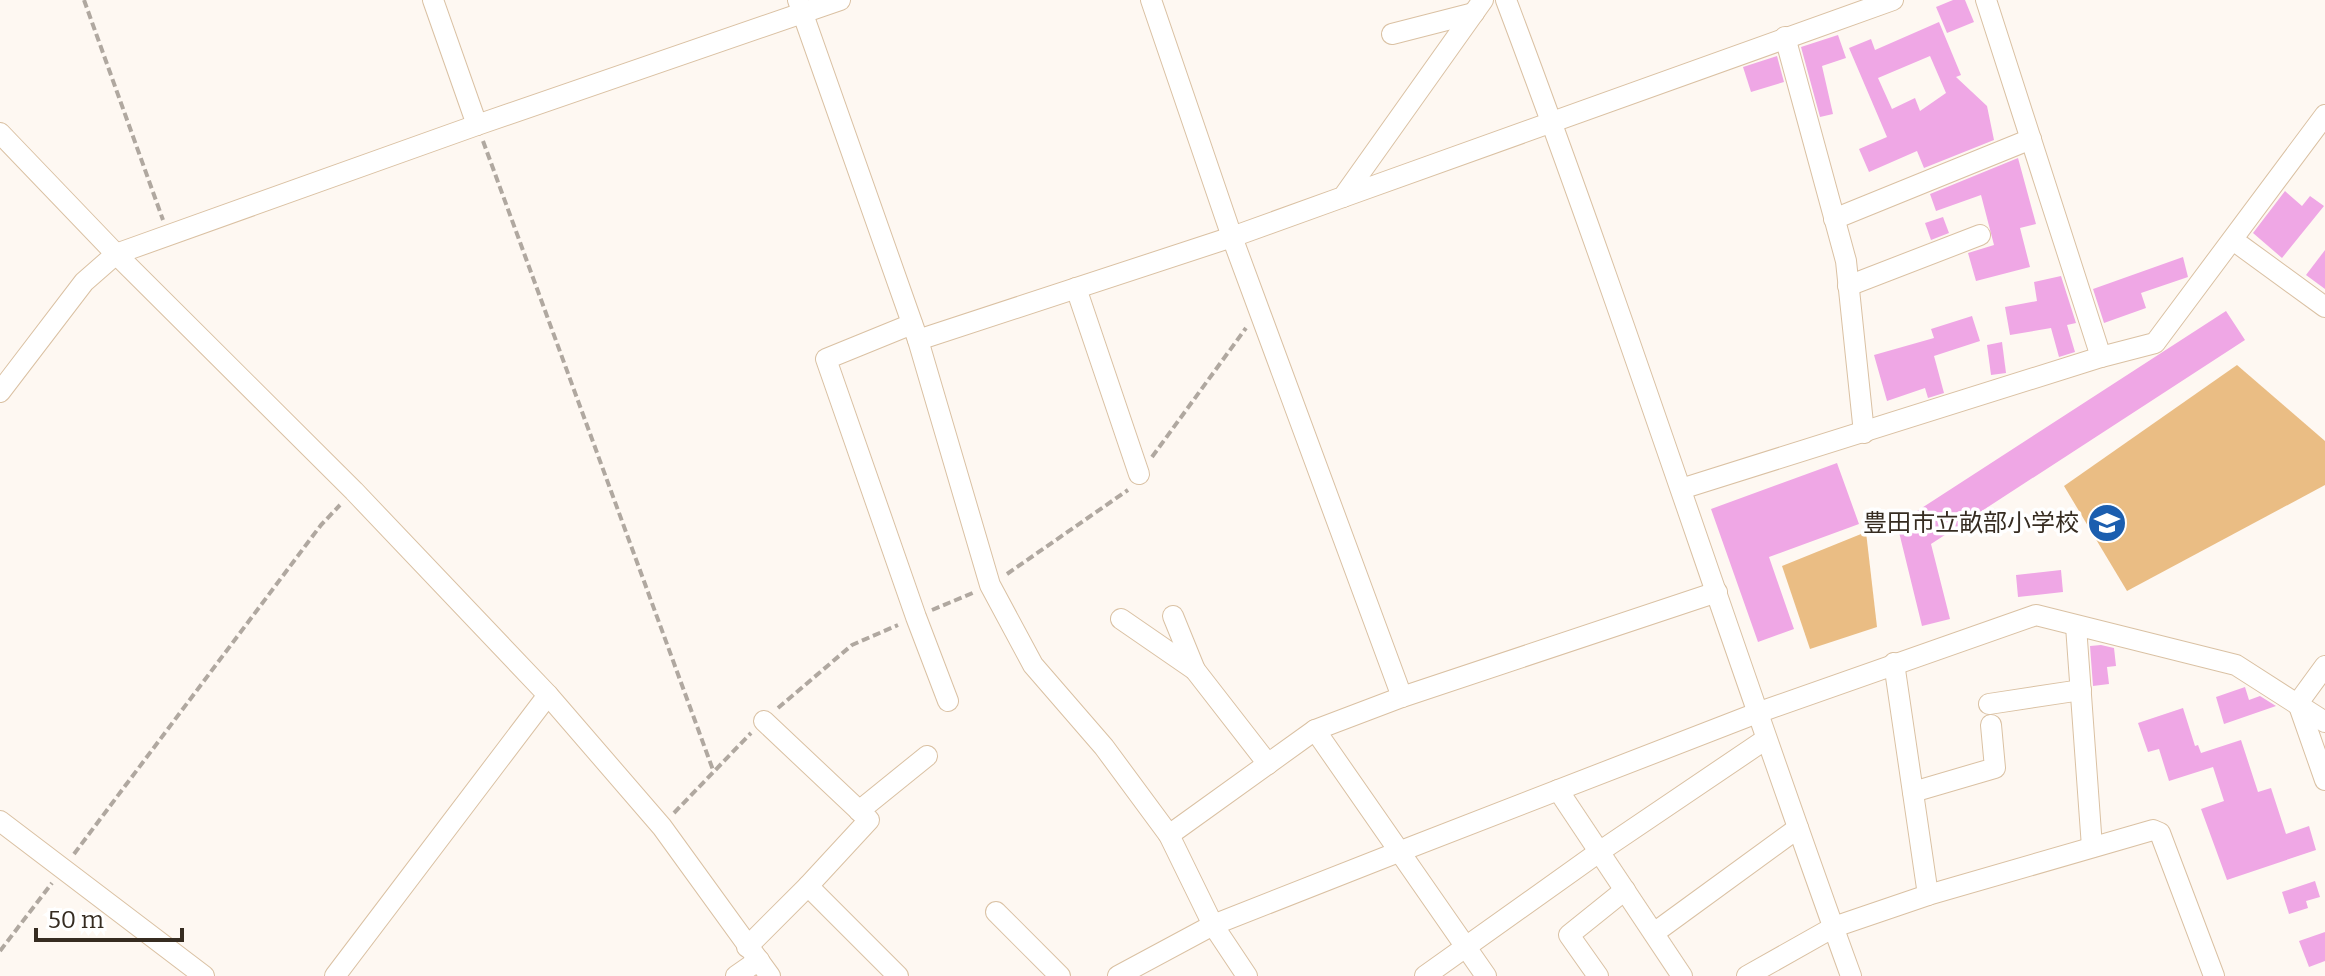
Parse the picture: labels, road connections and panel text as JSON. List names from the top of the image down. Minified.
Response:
{"places":{"school or university":["豊田市立畝部小学校"]},"scale_bar":"50 m"}
